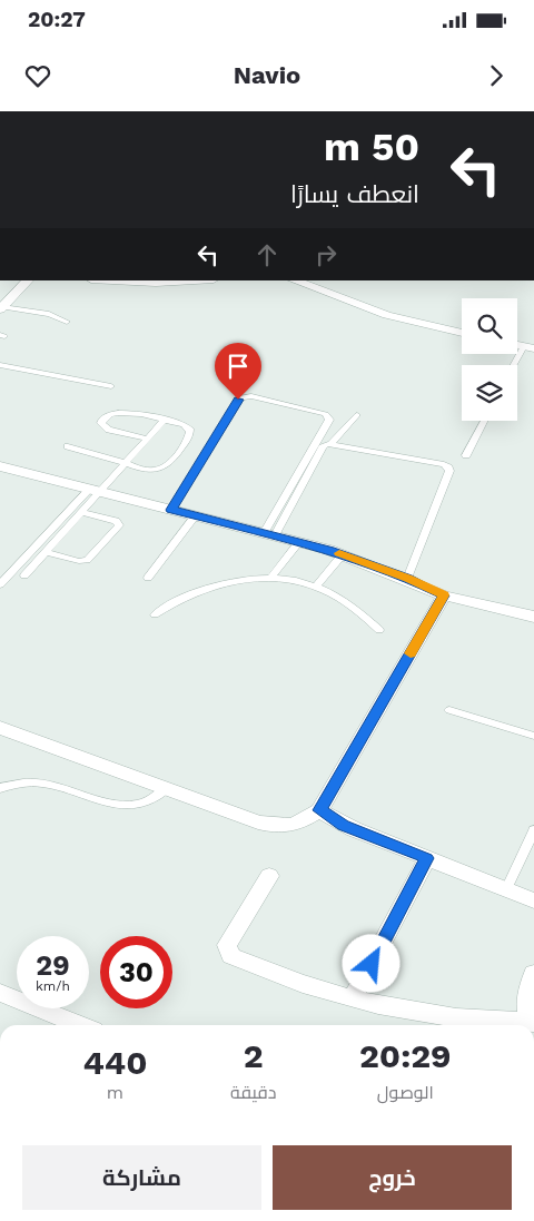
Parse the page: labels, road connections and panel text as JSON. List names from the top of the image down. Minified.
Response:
{"page":{"status":"20:27","header":"Navio","turn":["50 m","انعطف يسارًا"],"speed":"29 km/h","limit":"30","eta":["20:29","الوصول","2","دقيقة","440","m"],"buttons":["خروج","مشاركة"]}}
